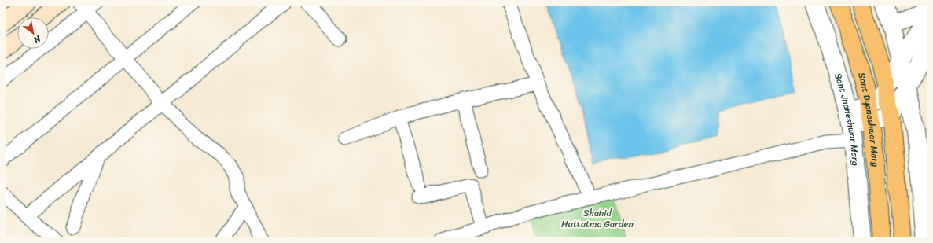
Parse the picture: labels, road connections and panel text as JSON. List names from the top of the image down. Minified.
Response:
{"streets":{"main road":["Sant Dyaneshwar Marg"],"street":["Sant Jnaneshwar Marg"]},"parks":["Shahid Huttatma Garden"],"north":"bottom right"}
